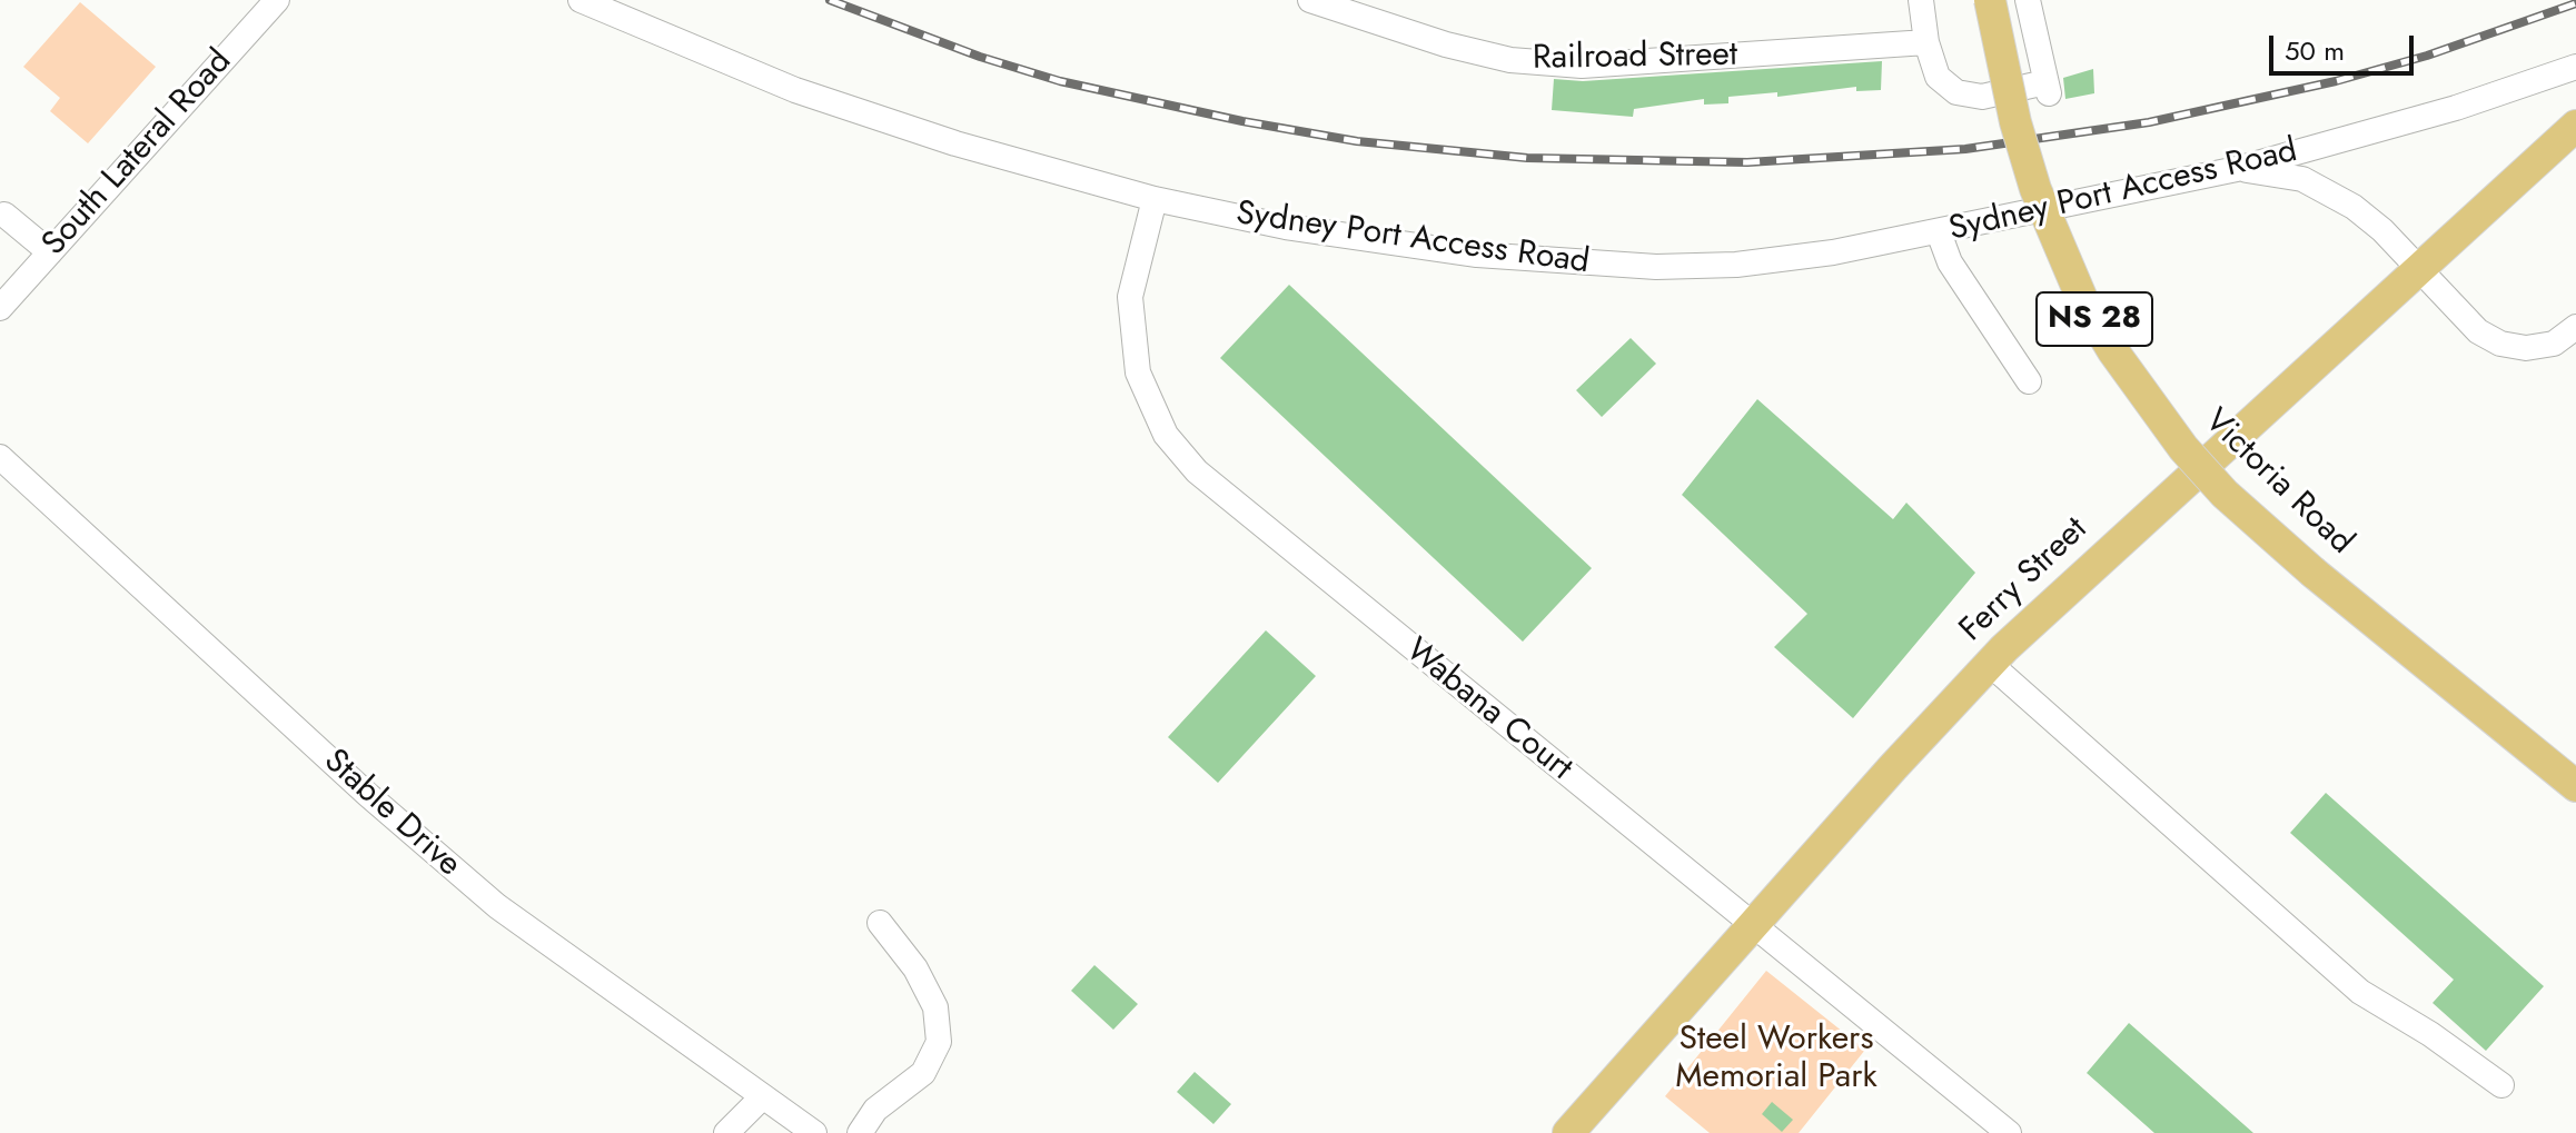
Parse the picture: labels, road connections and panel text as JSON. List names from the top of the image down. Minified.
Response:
{"streets":{"main road":["NS 28","Victoria Road","Ferry Street"],"street":["Railroad Street","South Lateral Road","Sydney Port Access Road","Wabana Court","Stable Drive"]},"crossings":[["Sydney Port Access Road","Wabana Court"],["Ferry Street","Wabana Court"]],"parks":["Steel Workers Memorial Park"],"scale_bar":"50 m"}
